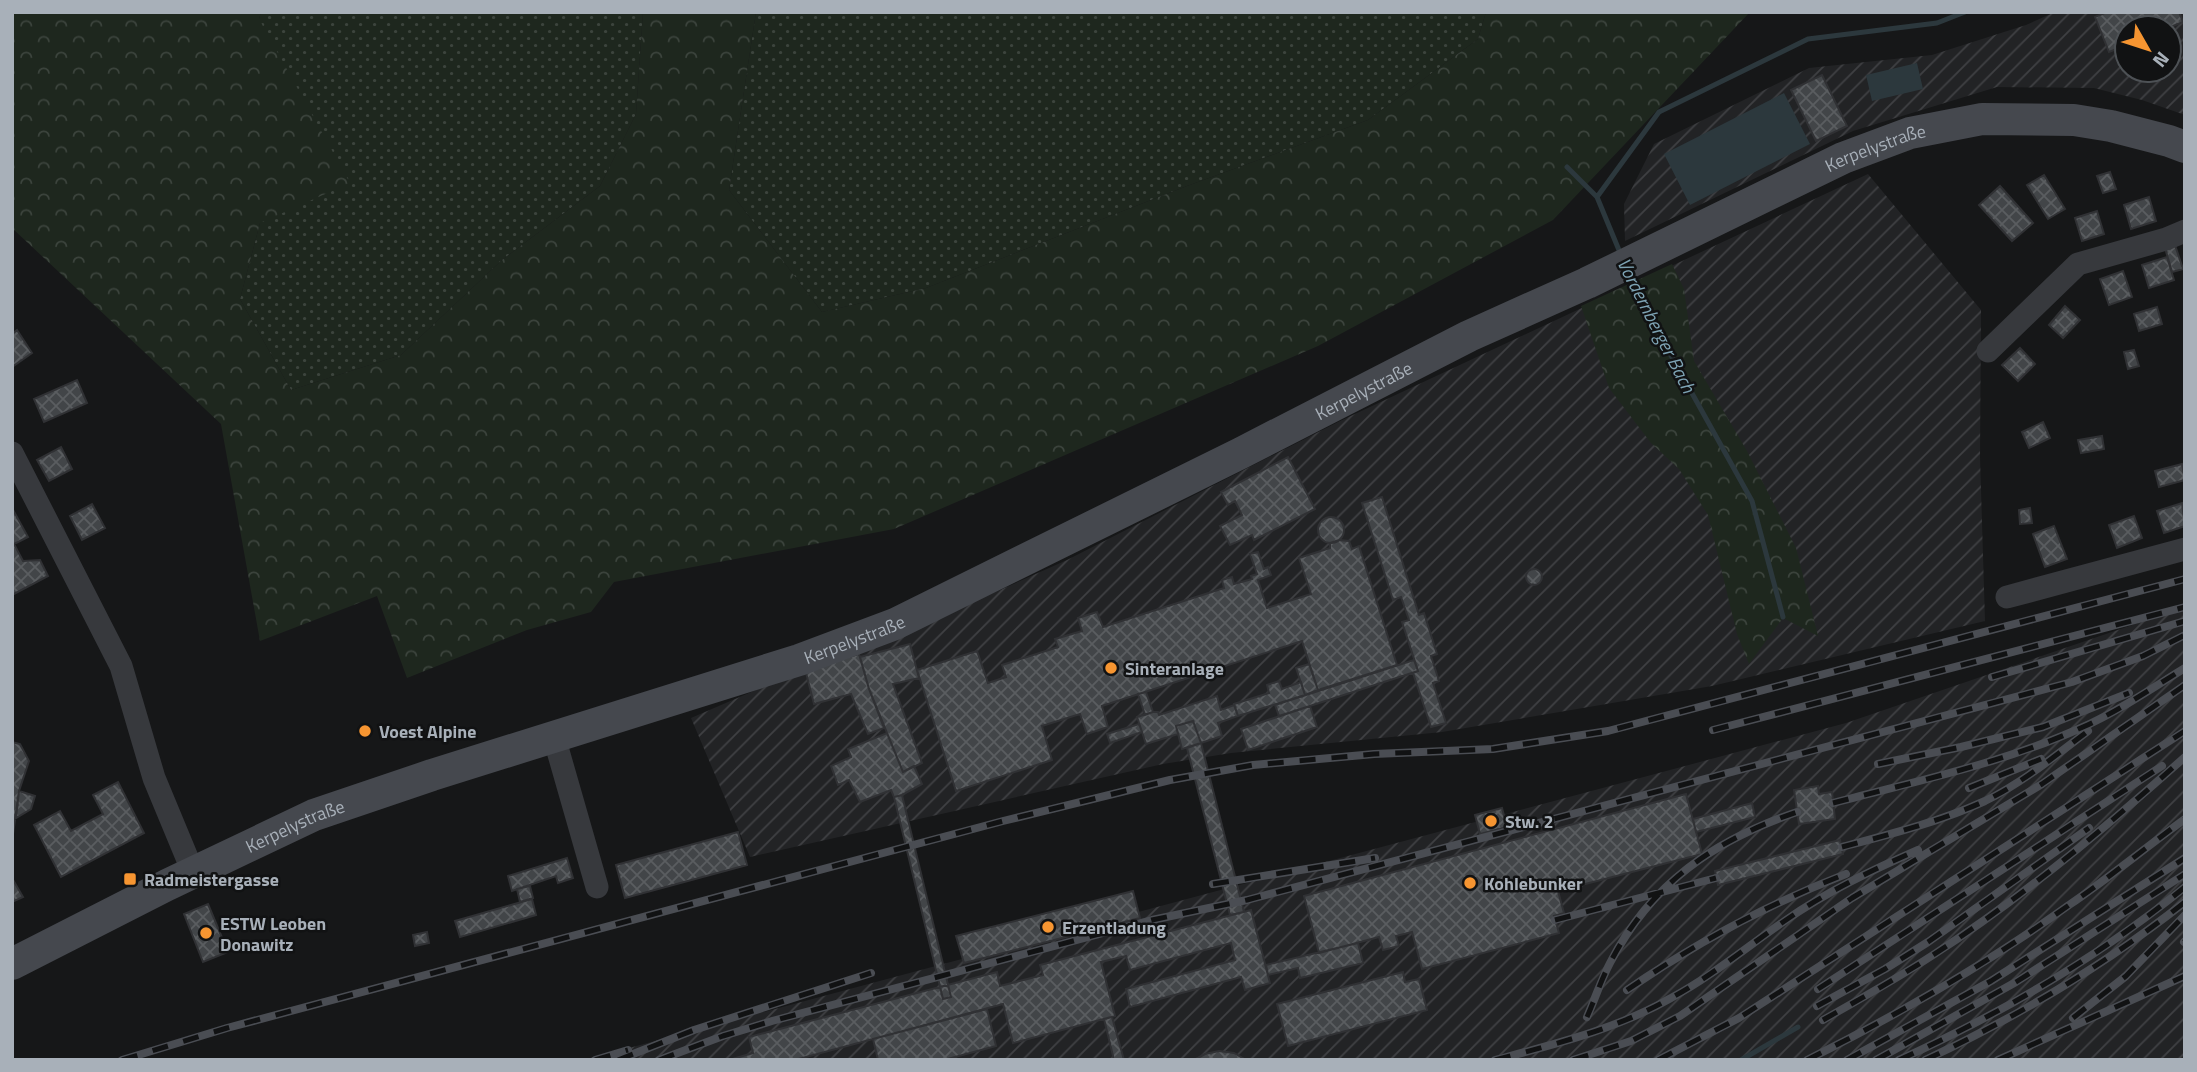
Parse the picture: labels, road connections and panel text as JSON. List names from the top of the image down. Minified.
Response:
{"streets":{"main road":["Kerpelystraße"]},"water":["Vordernberger Bach"],"places":{"other":["Sinteranlage","Voest Alpine","Stw. 2","Kohlebunker","Erzentladung","ESTW Leoben Donawitz"],"transit":["Radmeistergasse"]},"north":"bottom right"}
